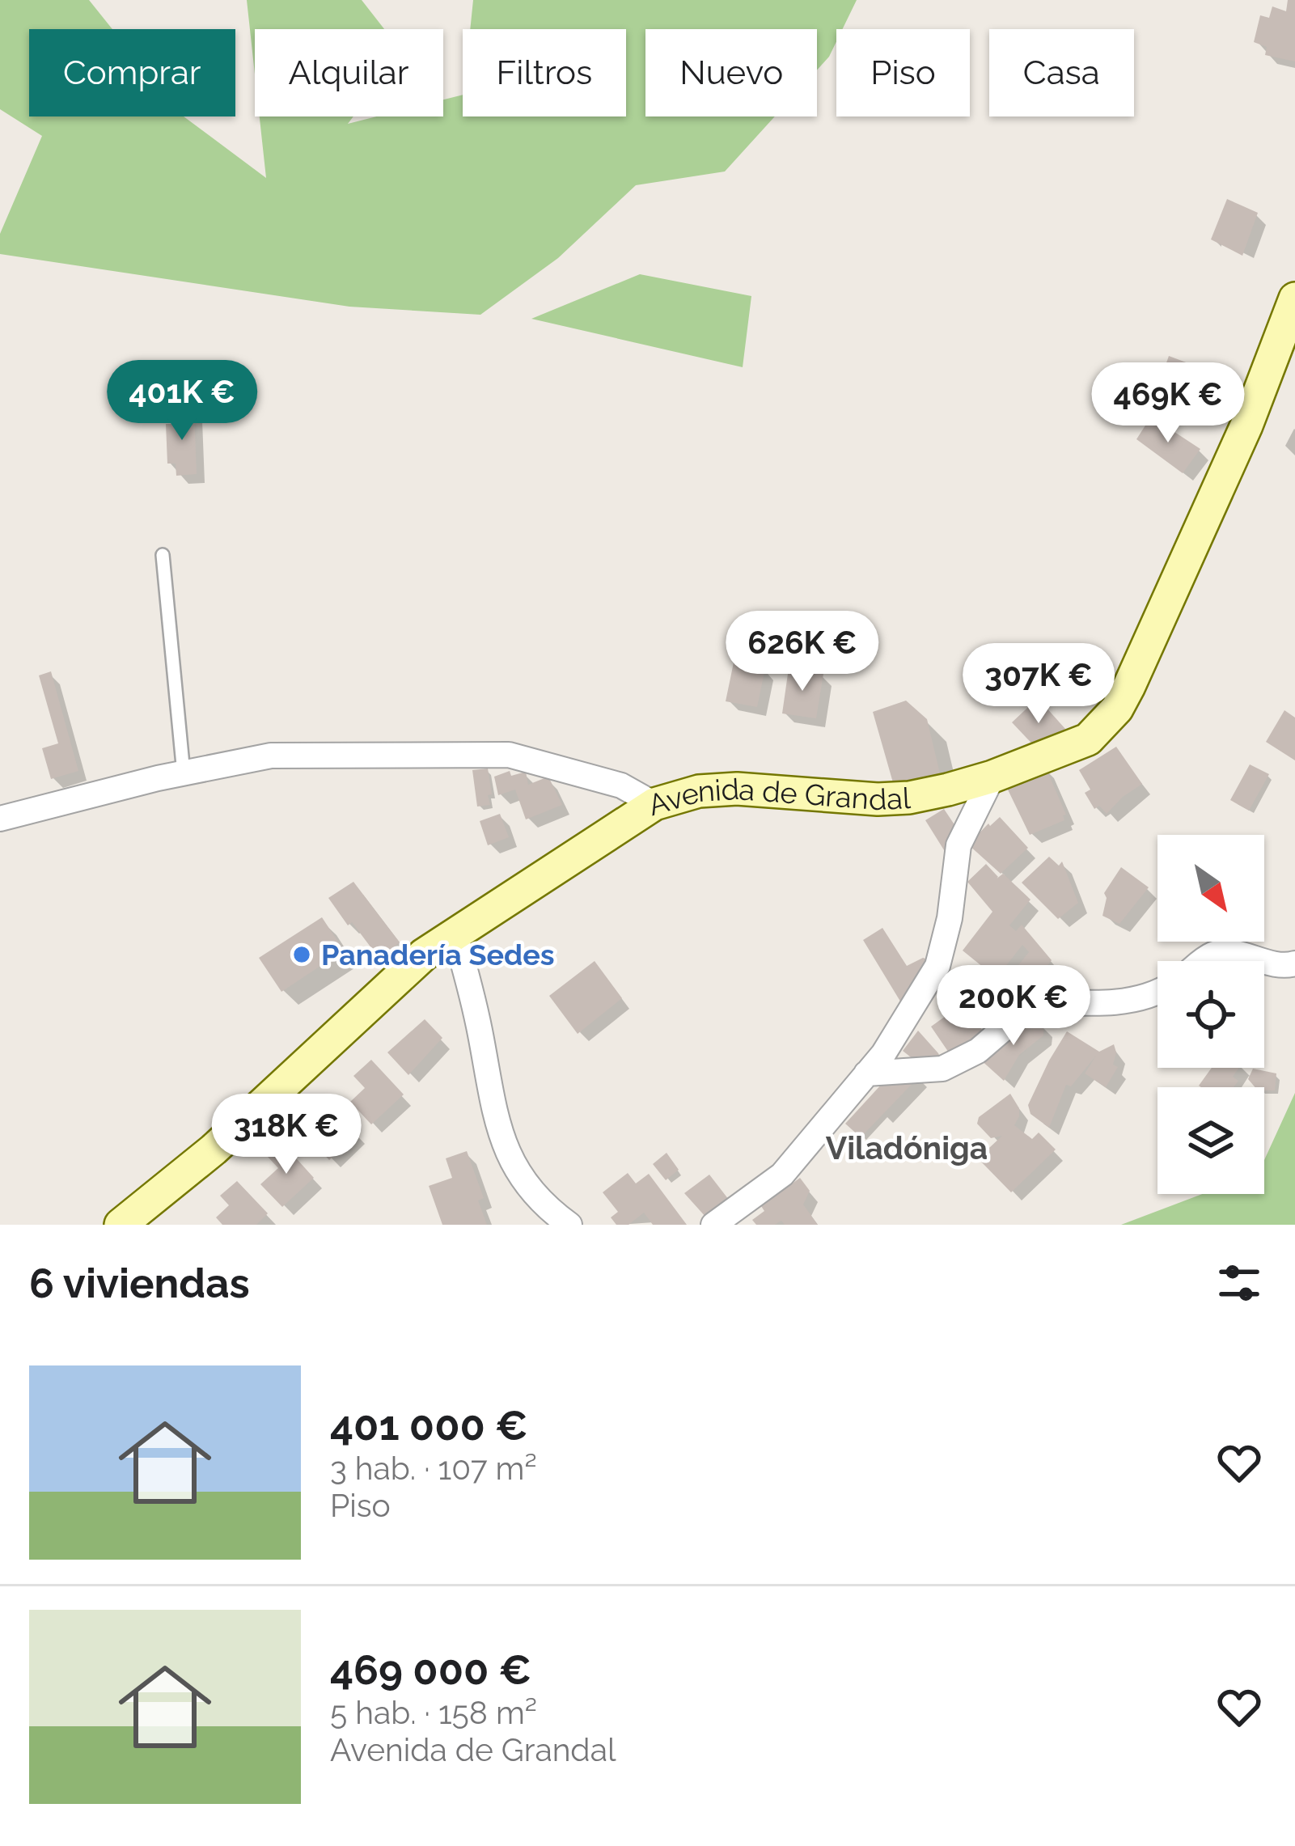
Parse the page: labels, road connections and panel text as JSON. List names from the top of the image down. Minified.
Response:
{"streets":{"street":["Avenida de Grandal"]},"districts":["Viladóniga"],"places":["Panadería Sedes"],"north":"bottom right","page":{"chip":["Comprar","Alquilar","Filtros","Nuevo","Piso","Casa"],"price":["401K €","469K €","626K €","307K €","200K €","318K €"],"heading":"6 viviendas","list":[{"name":"401 000 €","note":"3 hab. · 107 m² · Piso"},{"name":"469 000 €","note":"5 hab. · 158 m² · Avenida de Grandal"}]}}
